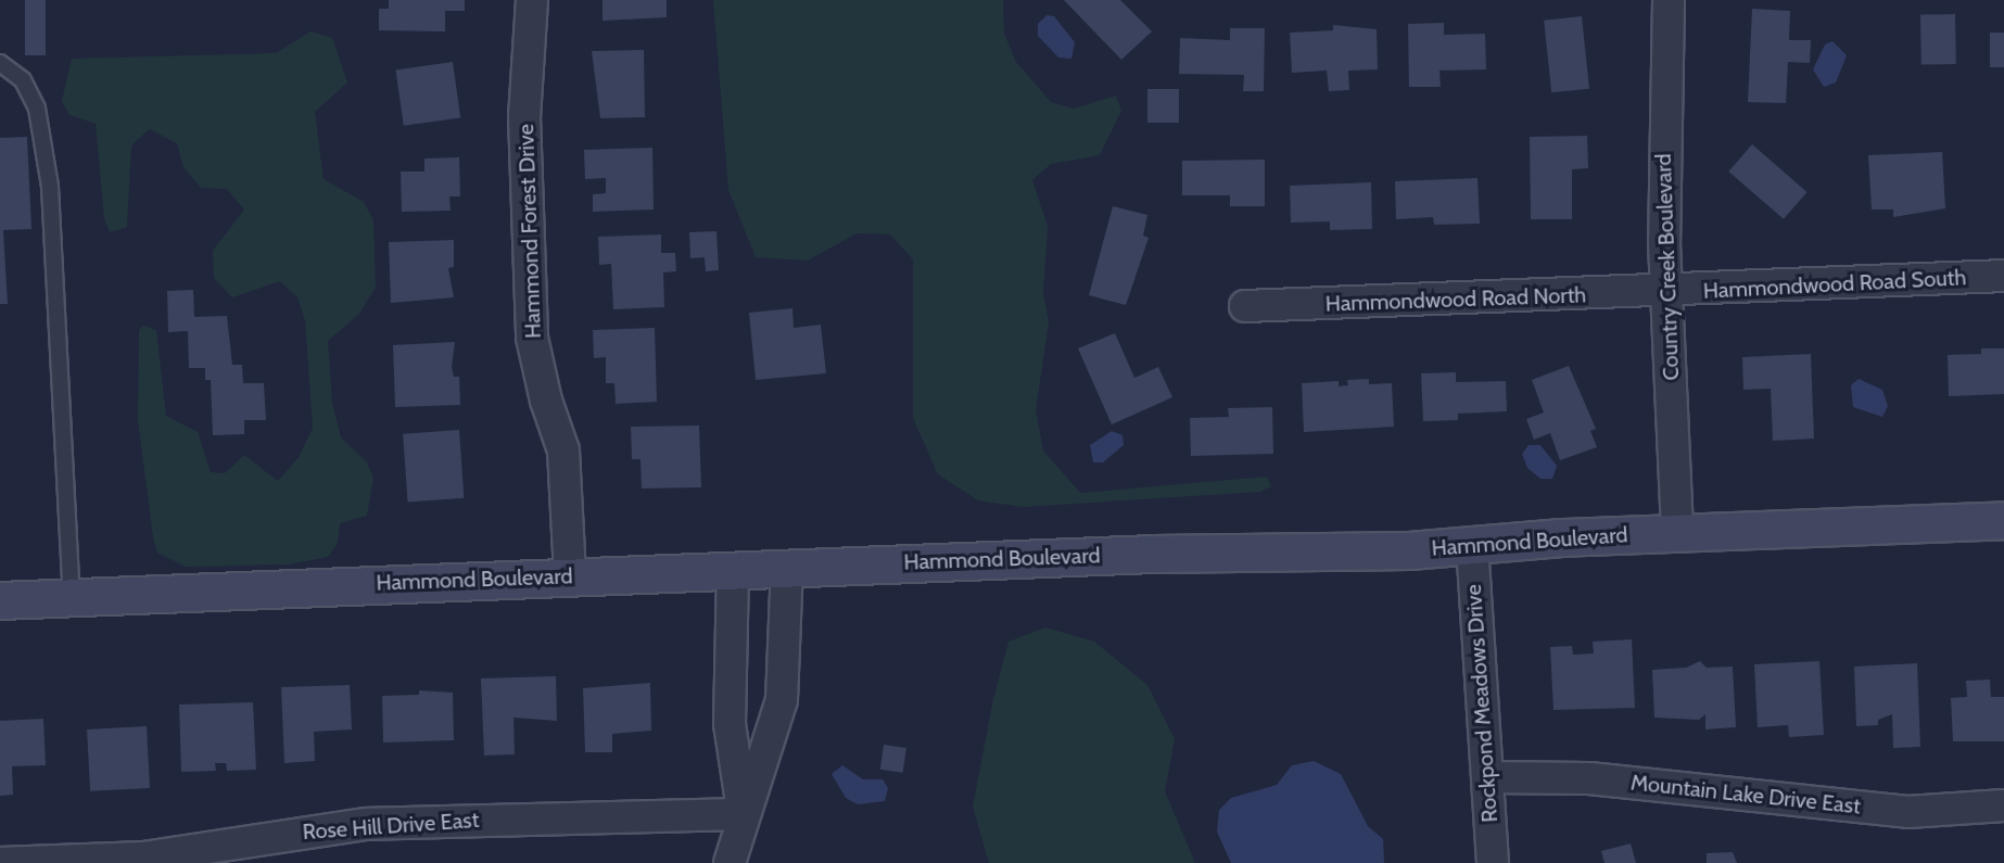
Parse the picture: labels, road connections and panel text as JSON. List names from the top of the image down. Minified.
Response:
{"streets":{"street":["Hammond Forest Drive","Country Creek Boulevard","Hammondwood Road South","Hammondwood Road North","Hammond Boulevard","Rockpond Meadows Drive","Mountain Lake Drive East","Rose Hill Drive East"]},"crossings":[["Hammond Forest Drive","Hammond Boulevard"],["Country Creek Boulevard","Hammondwood Road South"],["Country Creek Boulevard","Hammondwood Road North"],["Country Creek Boulevard","Hammond Boulevard"],["Hammondwood Road South","Hammondwood Road North"],["Hammond Boulevard","Rockpond Meadows Drive"],["Rockpond Meadows Drive","Mountain Lake Drive East"]]}
